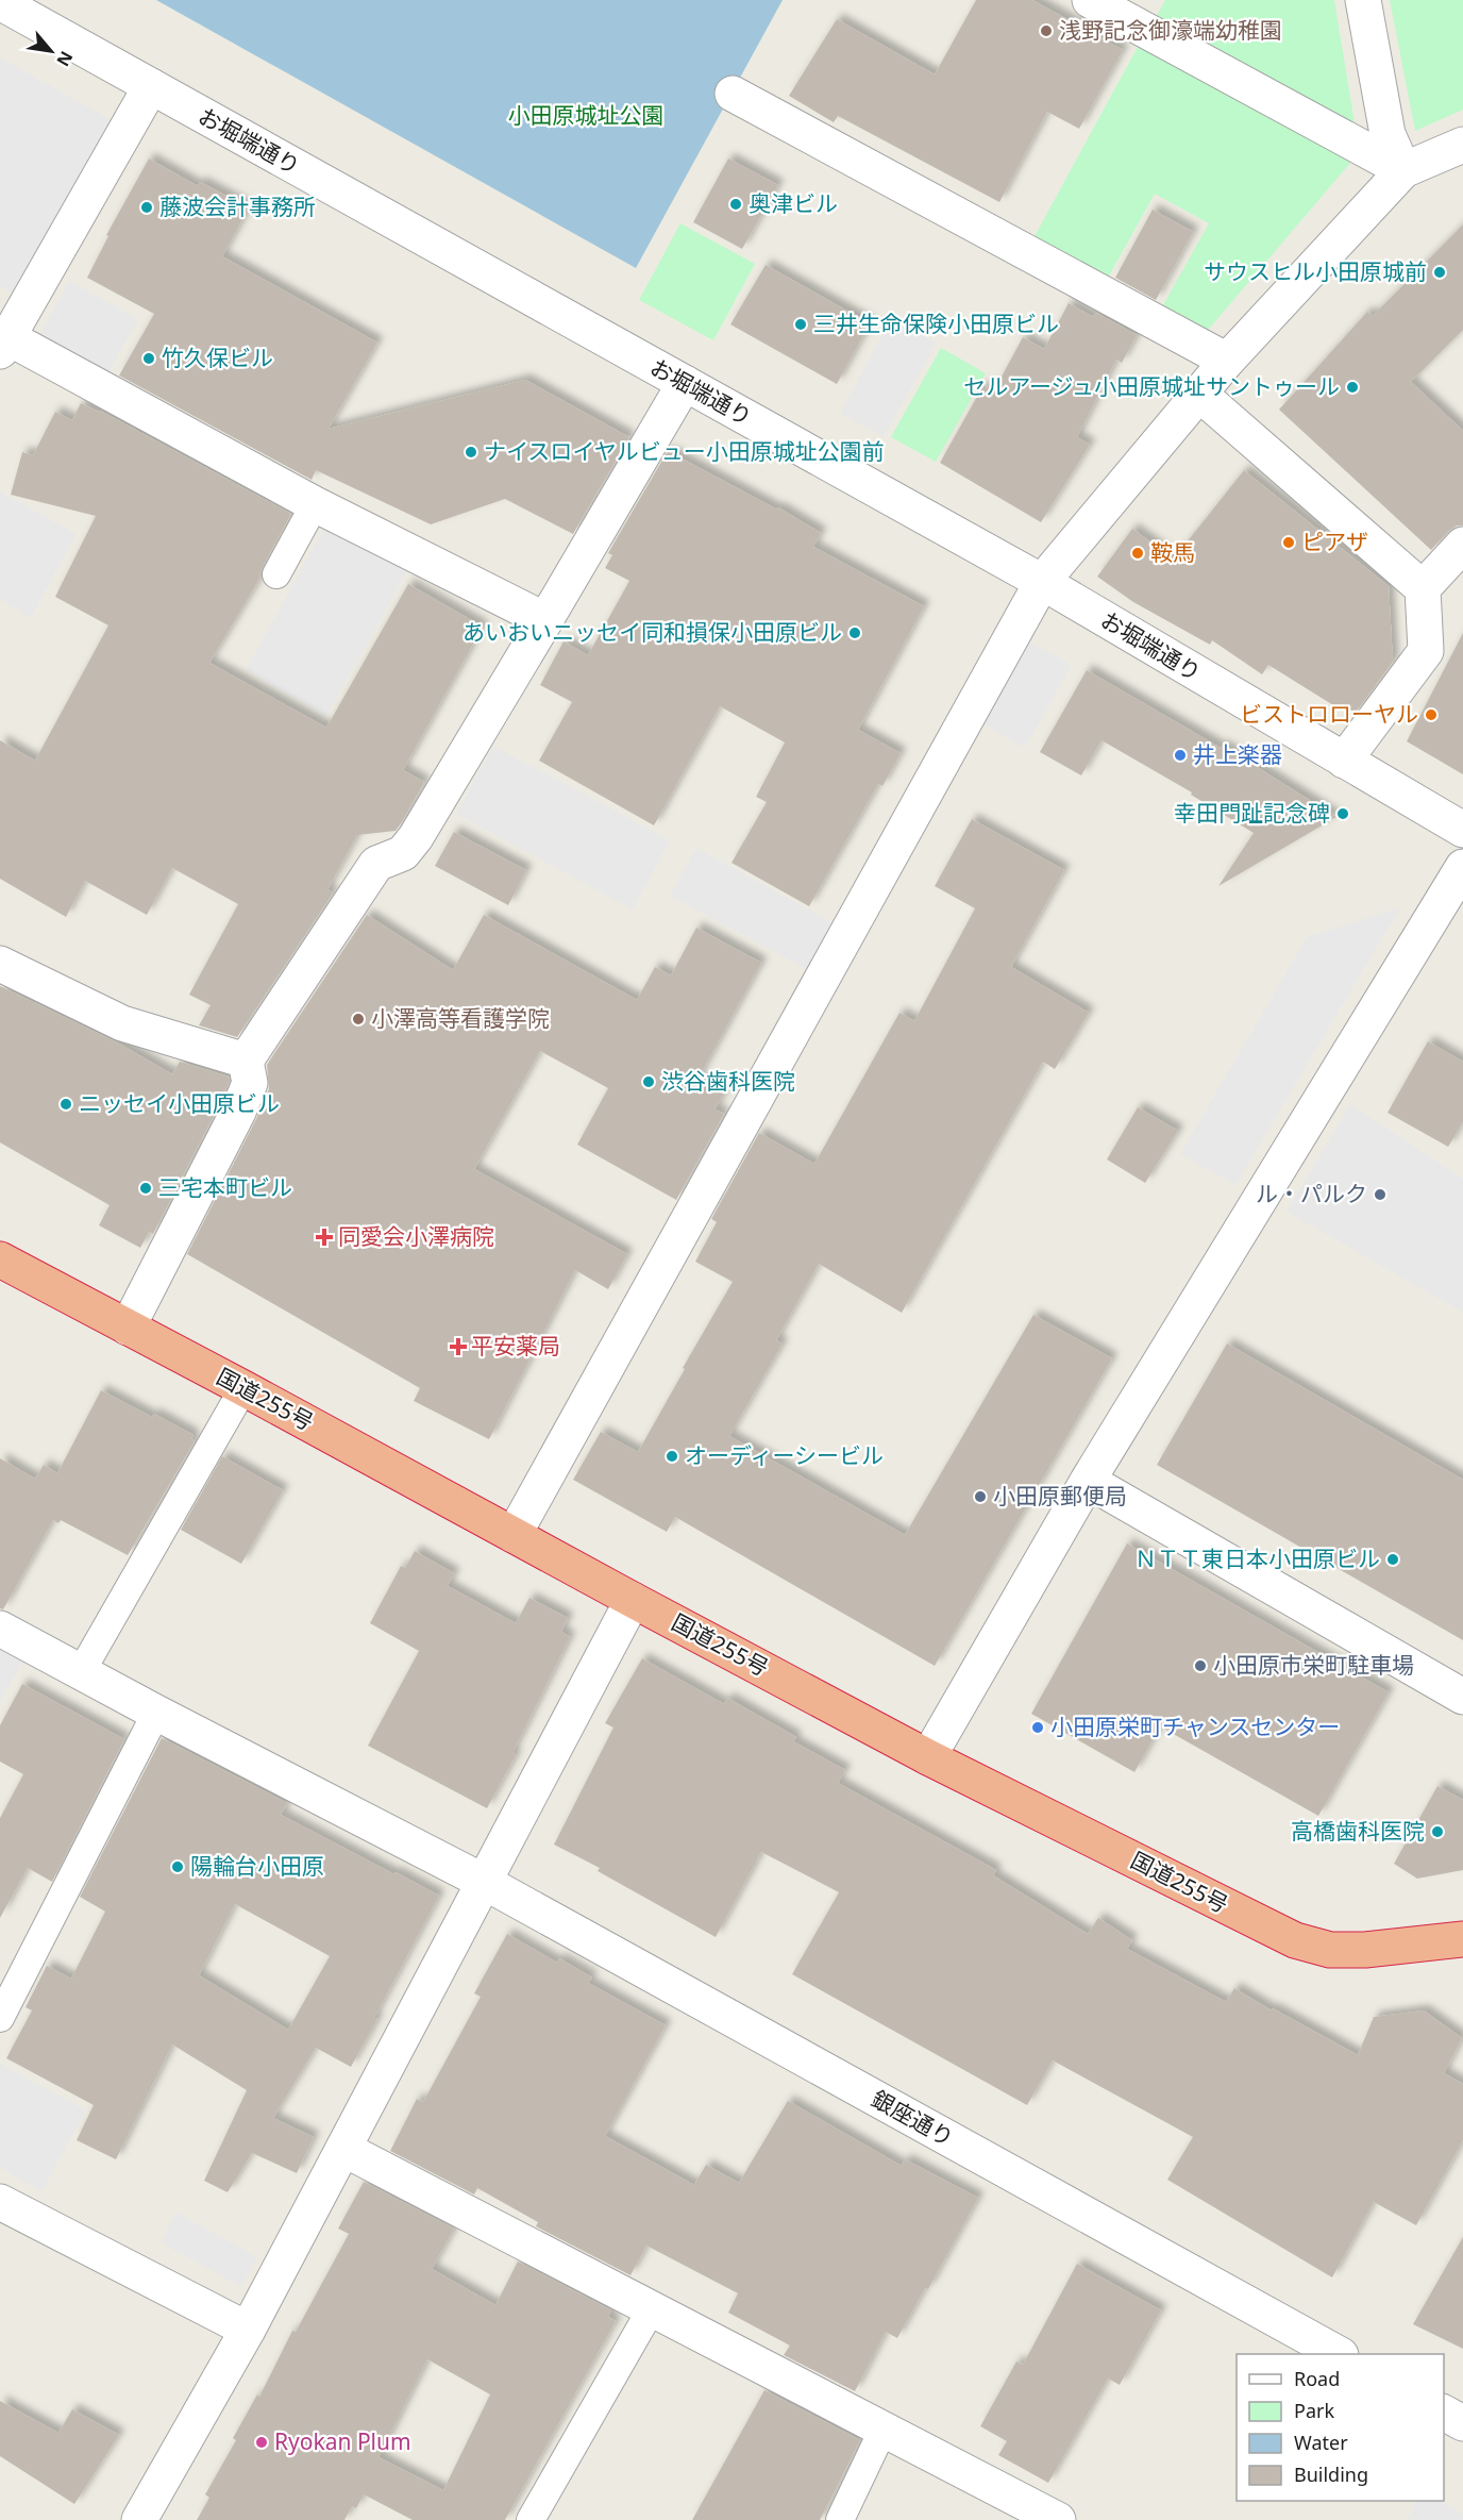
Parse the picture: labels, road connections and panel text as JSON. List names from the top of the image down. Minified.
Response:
{"streets":{"highway":["国道255号"],"street":["お堀端通り","銀座通り"]},"parks":["小田原城址公園"],"places":{"other":["浅野記念御濠端幼稚園","奥津ビル","藤波会計事務所","サウスヒル小田原城前","三井生命保険小田原ビル","竹久保ビル","セルアージュ小田原城址サントゥール","ナイスロイヤルビュー小田原城址公園前","ピアザ","鞍馬","あいおいニッセイ同和損保小田原ビル","ビストロローヤル","井上楽器","幸田門趾記念碑","小澤高等看護学院","渋谷歯科医院","ニッセイ小田原ビル","三宅本町ビル","ル・パルク","オーディーシービル","小田原郵便局","ＮＴＴ東日本小田原ビル","小田原市栄町駐車場","小田原栄町チャンスセンター","高橋歯科医院","陽輪台小田原","Ryokan Plum"],"health":["同愛会小澤病院","平安薬局"]},"legend":["Road","Park","Water","Building"],"north":"bottom right"}
